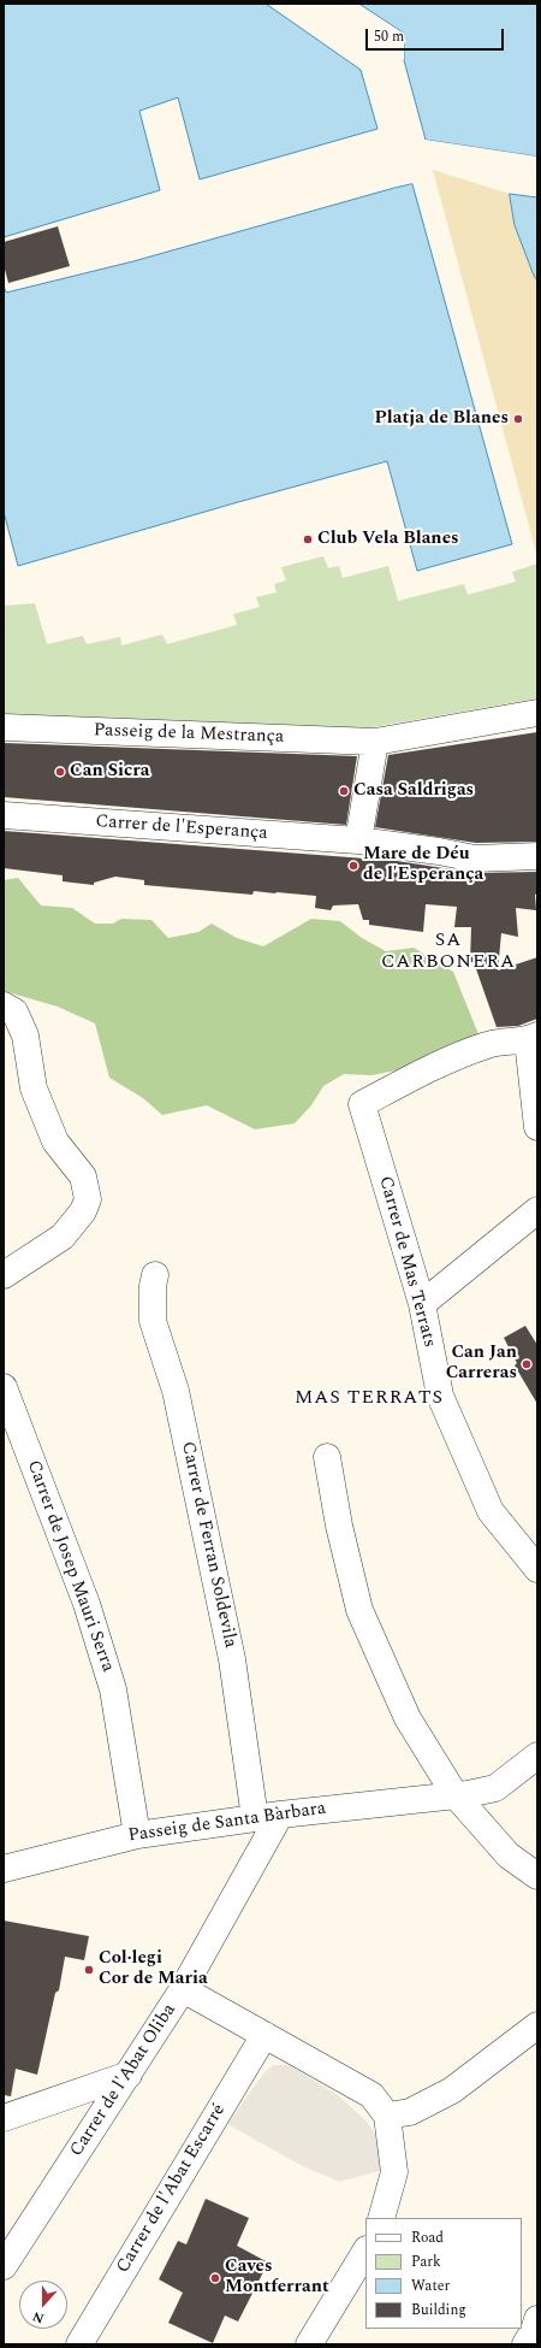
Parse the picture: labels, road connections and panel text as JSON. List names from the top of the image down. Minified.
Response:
{"streets":{"street":["Passeig de la Mestrança","Carrer de l'Esperança","Carrer de Mas Terrats","Carrer de Ferran Soldevila","Carrer de Josep Mauri Serra","Passeig de Santa Bàrbara","Carrer de l'Abat Oliba","Carrer de l'Abat Escarré"]},"crossings":[["Carrer de Ferran Soldevila","Passeig de Santa Bàrbara"],["Carrer de Josep Mauri Serra","Passeig de Santa Bàrbara"],["Passeig de Santa Bàrbara","Carrer de l'Abat Oliba"]],"districts":["SA CARBONERA","MAS TERRATS"],"places":["Platja de Blanes","Club Vela Blanes","Can Sicra","Casa Saldrigas","Mare de Déu de l'Esperança","Can Jan Carreras","Col·legi Cor de Maria","Caves Montferrant"],"legend":["Road","Park","Water","Building"],"scale_bar":"50 m","north":"bottom"}
